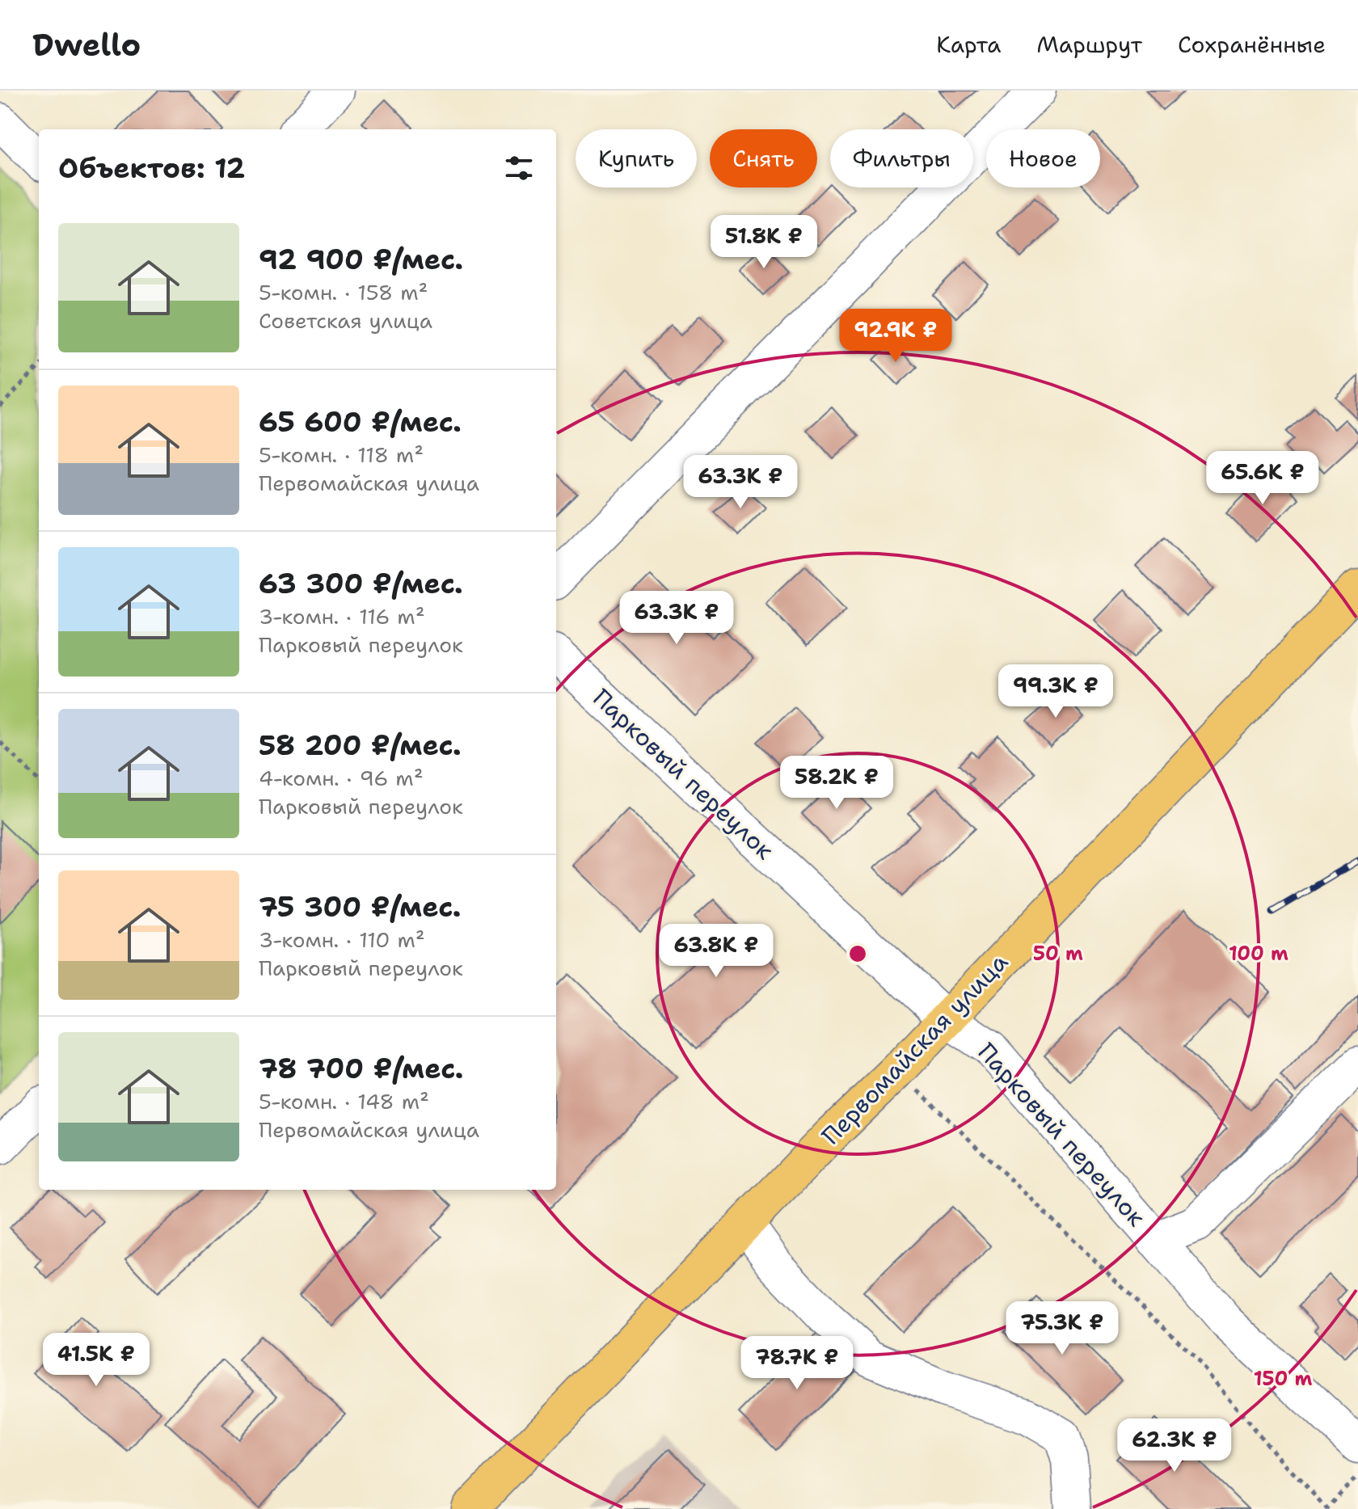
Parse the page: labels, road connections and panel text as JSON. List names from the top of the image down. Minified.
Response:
{"streets":{"main road":["Первомайская улица"],"street":["Парковый переулок"]},"crossings":[["Парковый переулок","Первомайская улица"]],"page":{"header":"Dwello","nav":["Карта","Маршрут","Сохранённые"],"chip":["Купить","Снять","Фильтры","Новое"],"heading":"Объектов: 12","list":[{"name":"92 900 ₽/мес.","note":"5-комн. · 158 m² · Советская улица"},{"name":"65 600 ₽/мес.","note":"5-комн. · 118 m² · Первомайская улица"},{"name":"63 300 ₽/мес.","note":"3-комн. · 116 m² · Парковый переулок"},{"name":"58 200 ₽/мес.","note":"4-комн. · 96 m² · Парковый переулок"},{"name":"75 300 ₽/мес.","note":"3-комн. · 110 m² · Парковый переулок"},{"name":"78 700 ₽/мес.","note":"5-комн. · 148 m² · Первомайская улица"}],"price":["51.8K ₽","92.9K ₽","65.6K ₽","63.3K ₽","63.3K ₽","99.3K ₽","58.2K ₽","63.8K ₽","75.3K ₽","41.5K ₽","78.7K ₽","62.3K ₽"]},"rings":["50 m","100 m","150 m"]}
